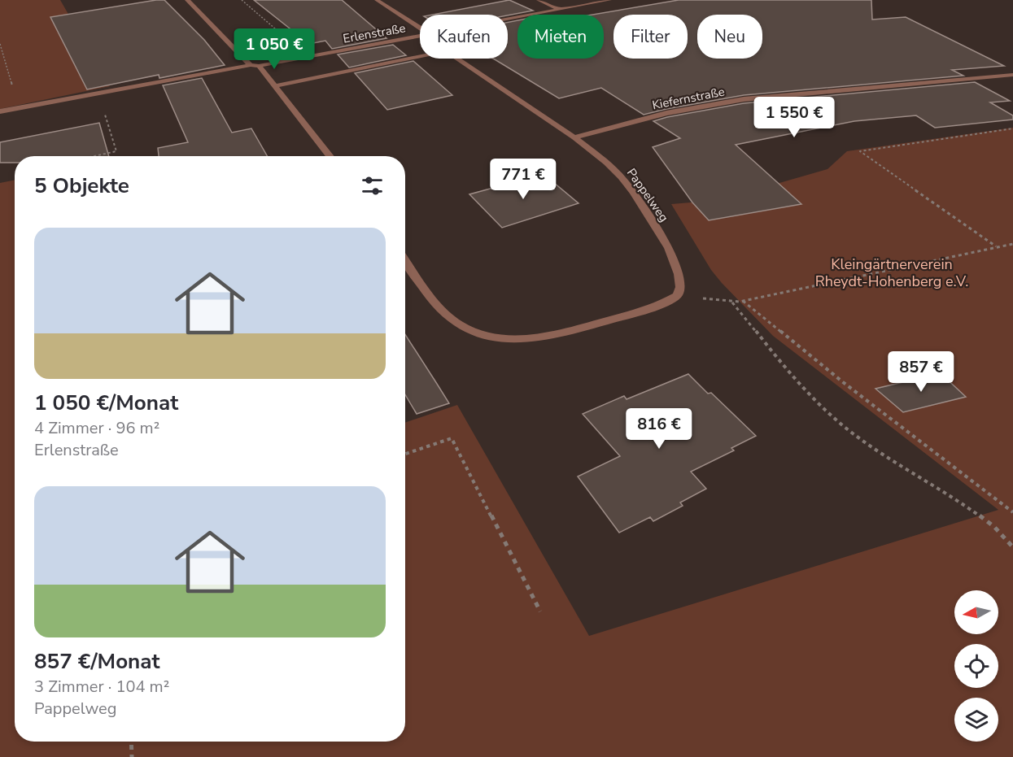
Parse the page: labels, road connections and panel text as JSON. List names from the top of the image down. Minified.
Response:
{"streets":{"street":["Erlenstraße","Kiefernstraße","Pappelweg"]},"crossings":[["Kiefernstraße","Pappelweg"]],"parks":["Kleingärtnerverein Rheydt-Hohenberg e.V."],"north":"left","page":{"chip":["Kaufen","Mieten","Filter","Neu"],"price":["1 050 €","1 550 €","771 €","857 €","816 €"],"heading":"5 Objekte","list":[{"name":"1 050 €/Monat","note":"4 Zimmer · 96 m² · Erlenstraße"},{"name":"857 €/Monat","note":"3 Zimmer · 104 m² · Pappelweg"}]}}
